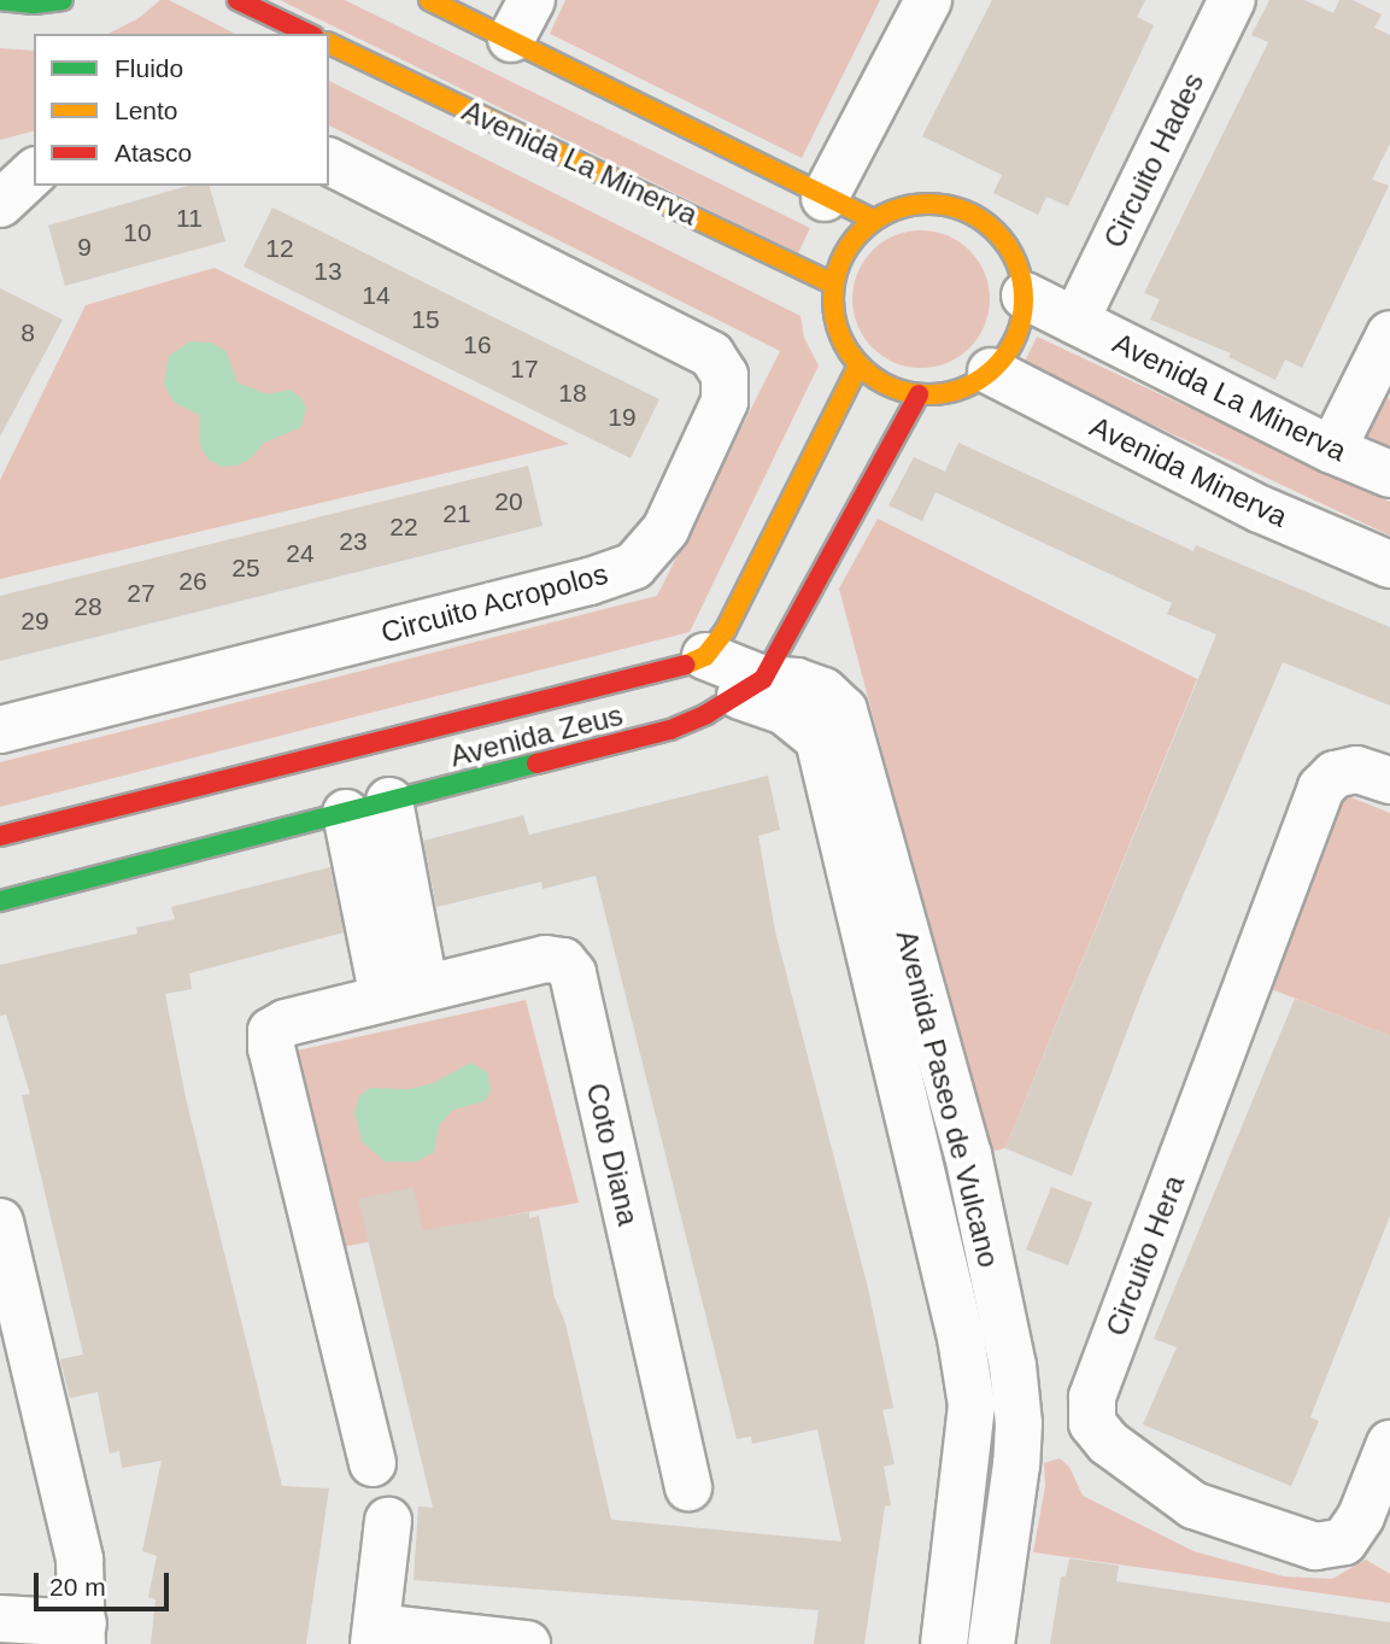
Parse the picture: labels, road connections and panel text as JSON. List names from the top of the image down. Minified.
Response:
{"streets":{"street":["Circuito Hades","Avenida La Minerva","Avenida Minerva","Circuito Acropolos","Avenida Zeus","Avenida Paseo de Vulcano","Coto Diana","Circuito Hera"]},"crossings":[["Circuito Hades","Avenida La Minerva"],["Avenida La Minerva","Avenida Minerva"],["Avenida Zeus","Avenida Paseo de Vulcano"]],"house_numbers":["11","10","9","12","13","14","15","8","16","17","18","19","20","21","22","23","24","25","26","27","28","29"],"legend":["Fluido","Lento","Atasco"],"scale_bar":"20 m"}
